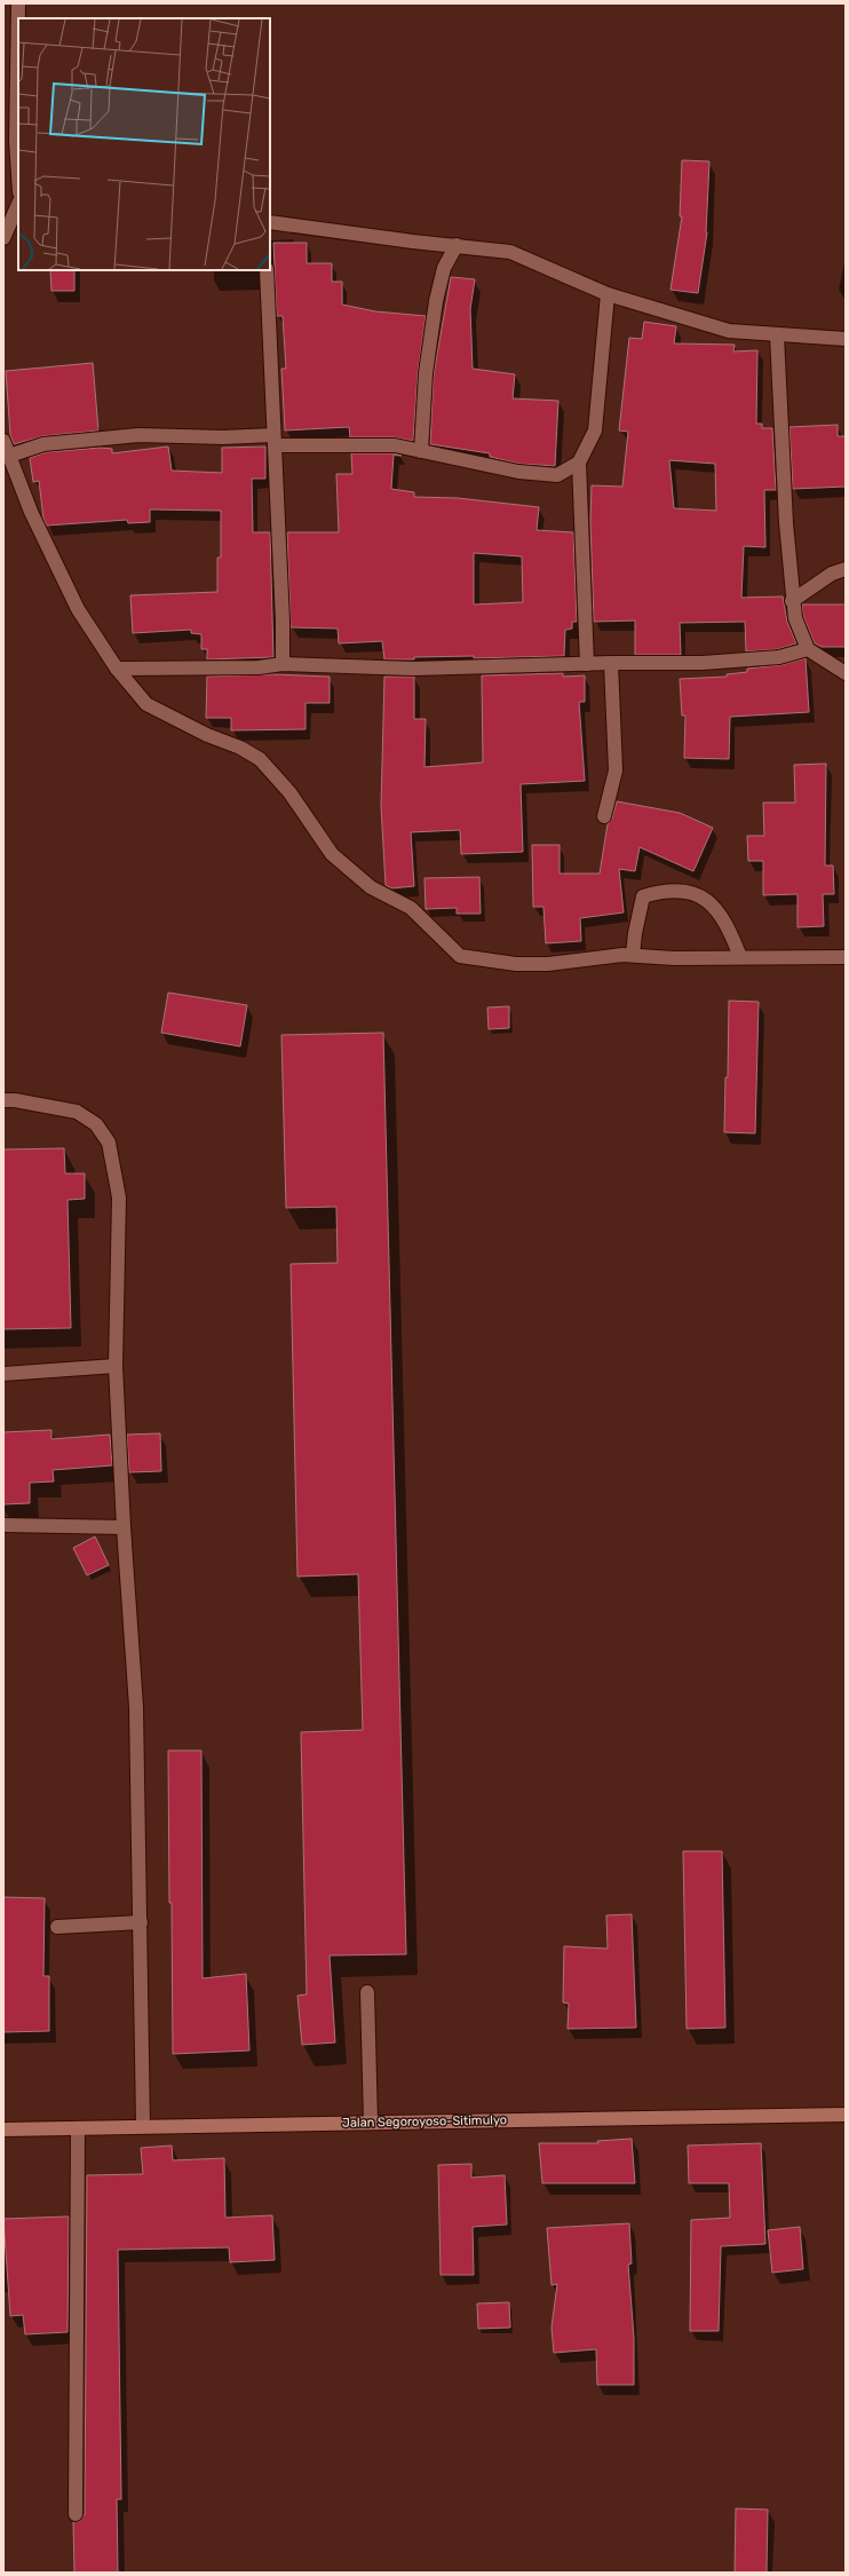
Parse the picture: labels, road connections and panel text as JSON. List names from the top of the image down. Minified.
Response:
{"streets":{"main road":["Jalan Segoroyoso-Sitimulyo"]}}
